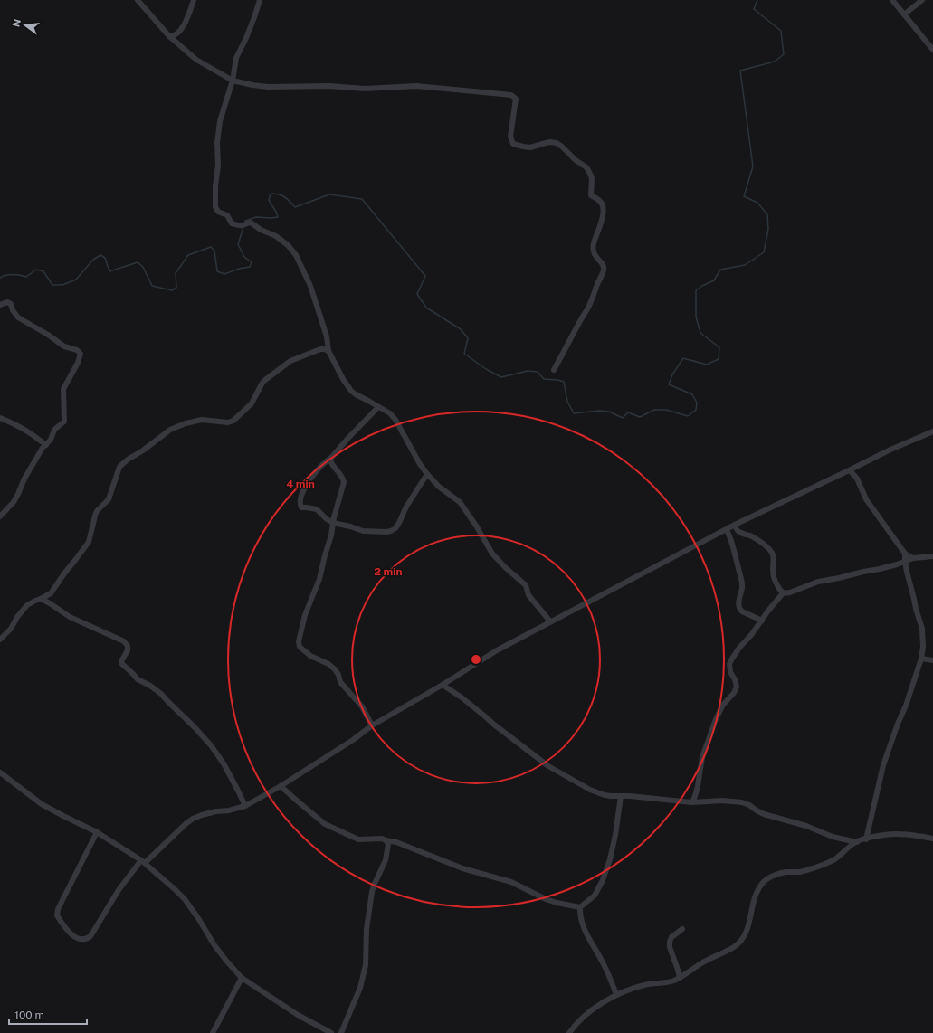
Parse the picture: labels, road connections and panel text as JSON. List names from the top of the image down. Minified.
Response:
{"scale_bar":"100 m","north":"left","rings":["4 min","2 min"]}
